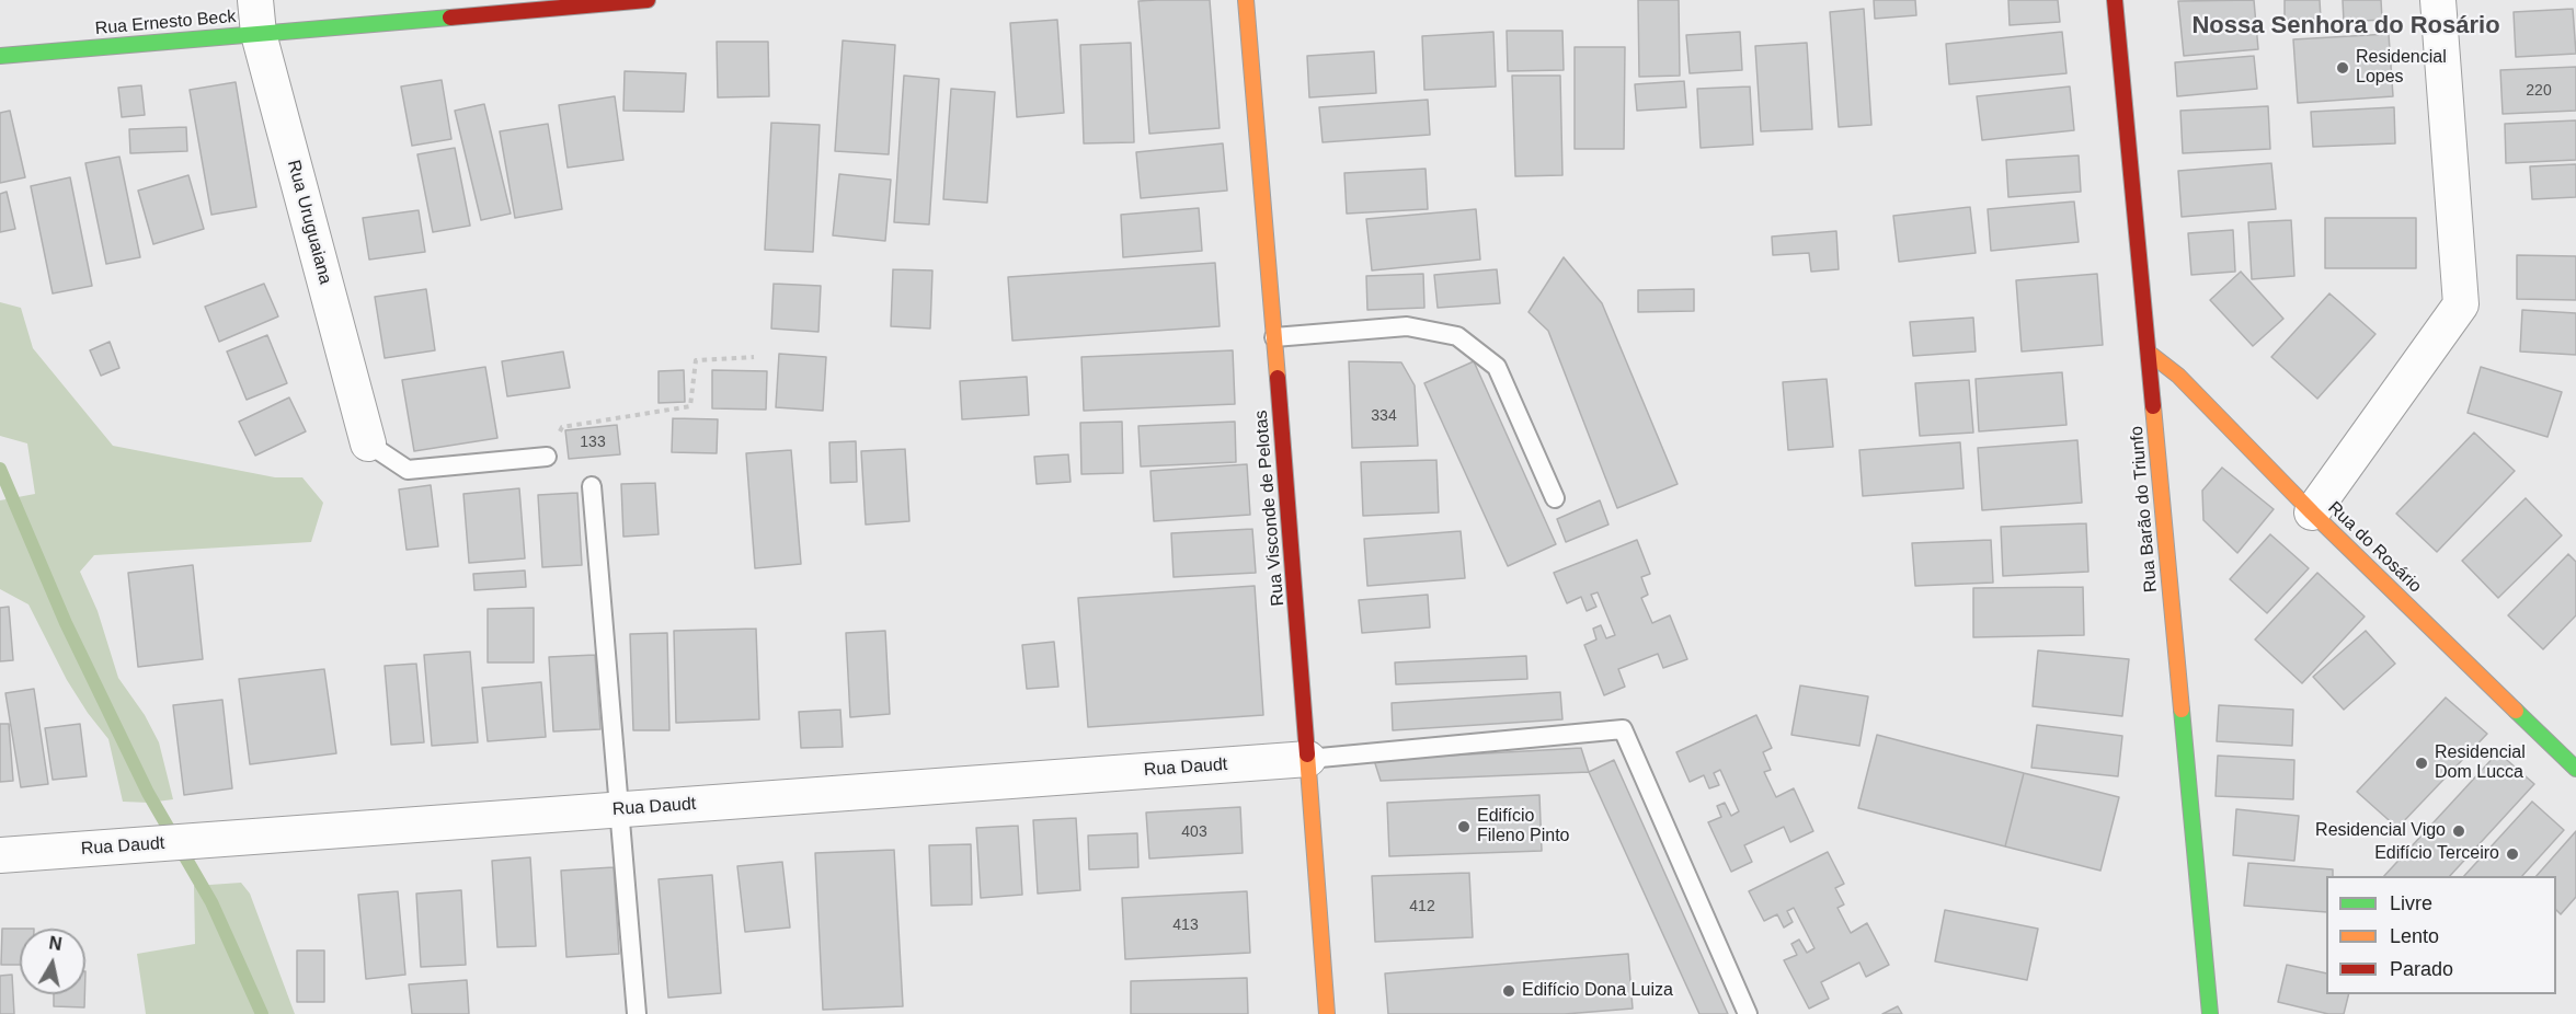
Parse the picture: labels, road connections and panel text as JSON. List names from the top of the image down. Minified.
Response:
{"streets":{"street":["Rua Ernesto Beck","Rua Uruguaiana","Rua Visconde de Pelotas","Rua Barão do Triunfo","Rua do Rosário","Rua Daudt"]},"crossings":[["Rua Ernesto Beck","Rua Uruguaiana"],["Rua Visconde de Pelotas","Rua Daudt"],["Rua Barão do Triunfo","Rua do Rosário"]],"districts":["Nossa Senhora do Rosário"],"places":["Residencial Lopes","Residencial Dom Lucca","Edifício Fileno Pinto","Residencial Vigo","Edifício Terceiro","Edifício Dona Luiza"],"house_numbers":["220","334","133","403","412","413"],"legend":["Livre","Lento","Parado"],"north":"top"}
